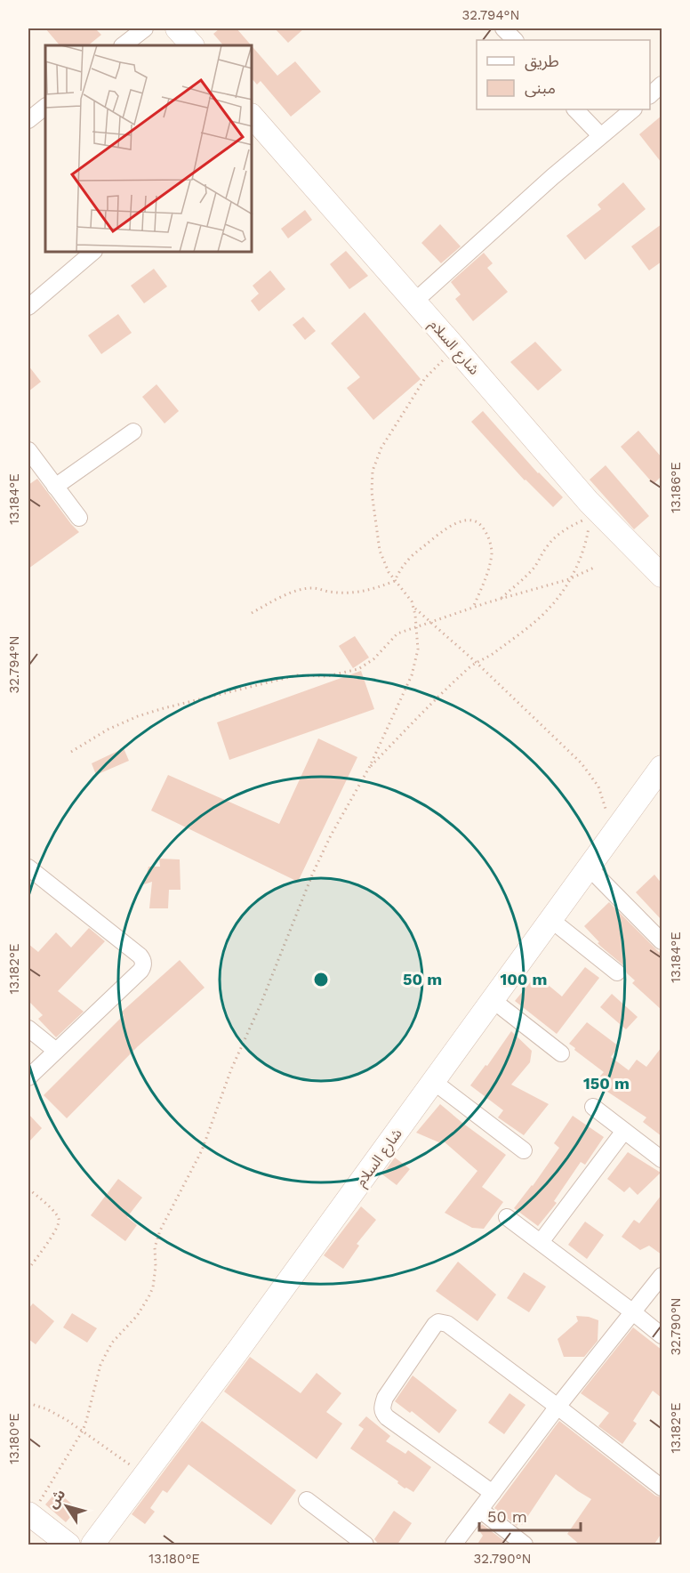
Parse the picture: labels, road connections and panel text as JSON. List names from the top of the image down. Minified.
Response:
{"streets":{"main road":["شارع السلام"]},"legend":["طريق","مبنى"],"scale_bar":"50 m","north":"top left","coordinates":["32.794°N","13.186°E","13.184°E","13.182°E","32.790°N","13.180°E"],"rings":["50 m","100 m","150 m"]}
